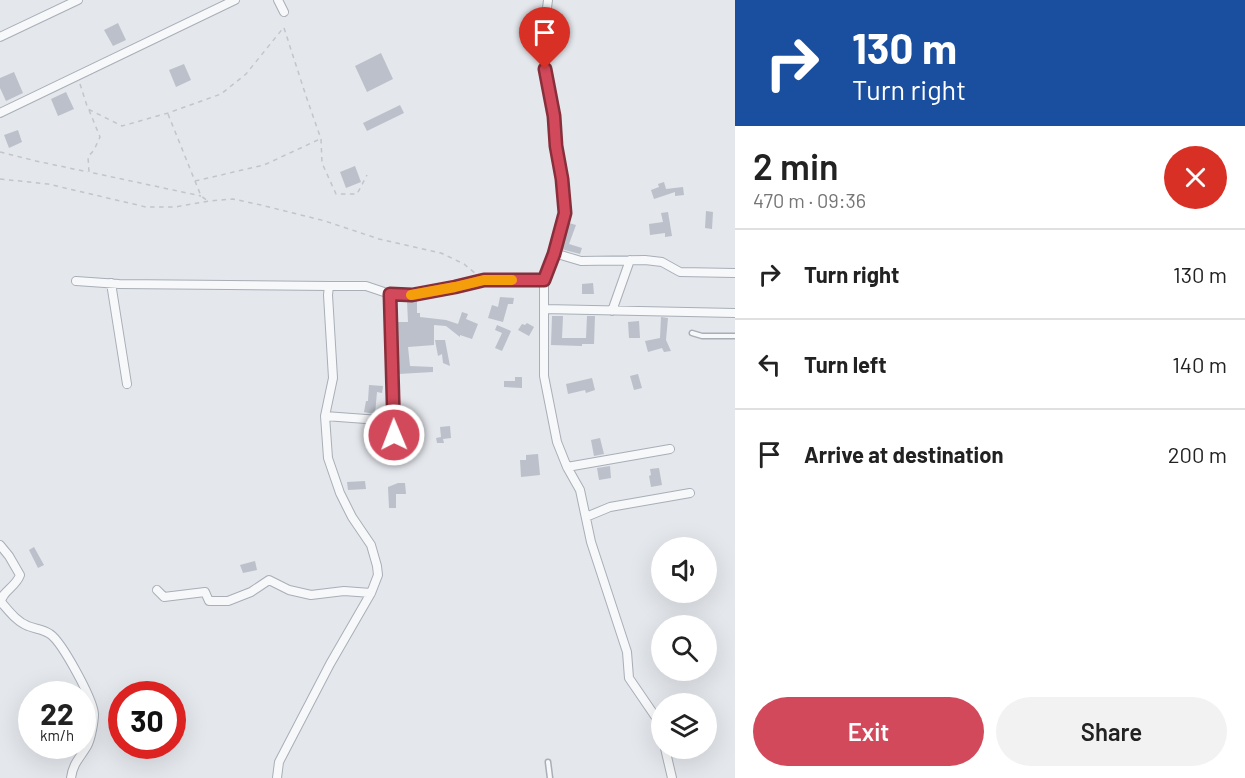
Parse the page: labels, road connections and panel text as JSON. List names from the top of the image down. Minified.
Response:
{"page":{"turn":["130 m","Turn right"],"heading":["2 min","470 m · 09:36"],"list":[{"name":"Turn right","value":"130 m"},{"name":"Turn left","value":"140 m"},{"name":"Arrive at destination","value":"200 m"}],"speed":"22 km/h","limit":"30","buttons":["Exit","Share"]}}
